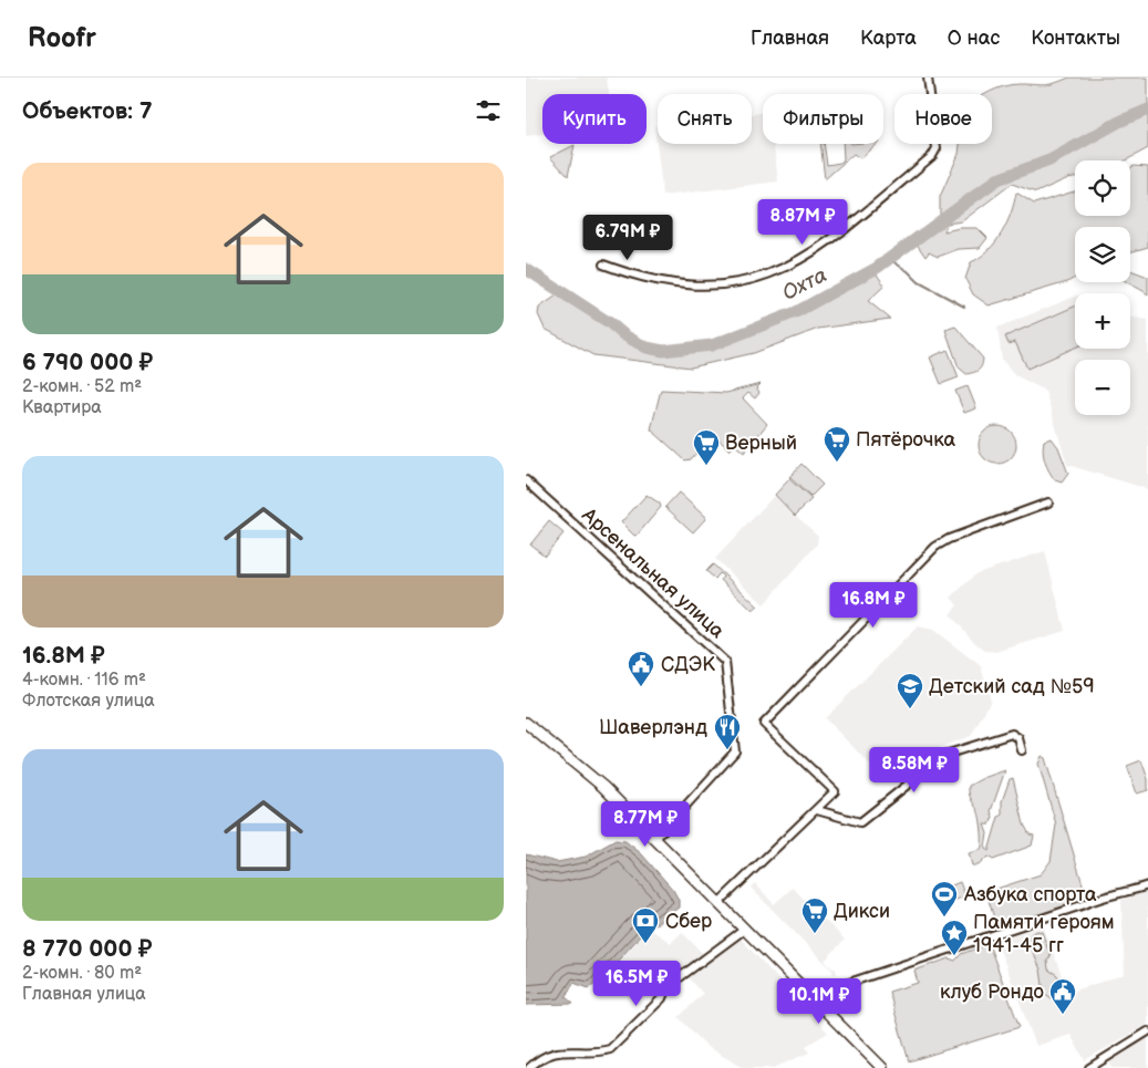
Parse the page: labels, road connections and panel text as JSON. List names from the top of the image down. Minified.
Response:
{"streets":{"street":["Арсенальная улица"]},"water":["Охта"],"places":{"supermarket":["Пятёрочка","Верный","Дикси"],"public building":["СДЭК","клуб Рондо"],"school or university":["Детский сад №59"],"restaurant":["Шаверлэнд"],"sports":["Азбука спорта"],"bank":["Сбер"],"place":["Памяти героям 1941-45 гг"]},"page":{"header":"Roofr","nav":["Главная","Карта","О нас","Контакты"],"heading":"Объектов: 7","chip":["Купить","Снять","Фильтры","Новое"],"list":[{"name":"6 790 000 ₽","note":"2-комн. · 52 m² · Квартира"},{"name":"16.8M ₽","note":"4-комн. · 116 m² · Флотская улица"},{"name":"8 770 000 ₽","note":"2-комн. · 80 m² · Главная улица"}],"map_buttons":["+","−"],"price":["8.87M ₽","6.79M ₽","16.8M ₽","8.58M ₽","8.77M ₽","16.5M ₽","10.1M ₽"]}}
